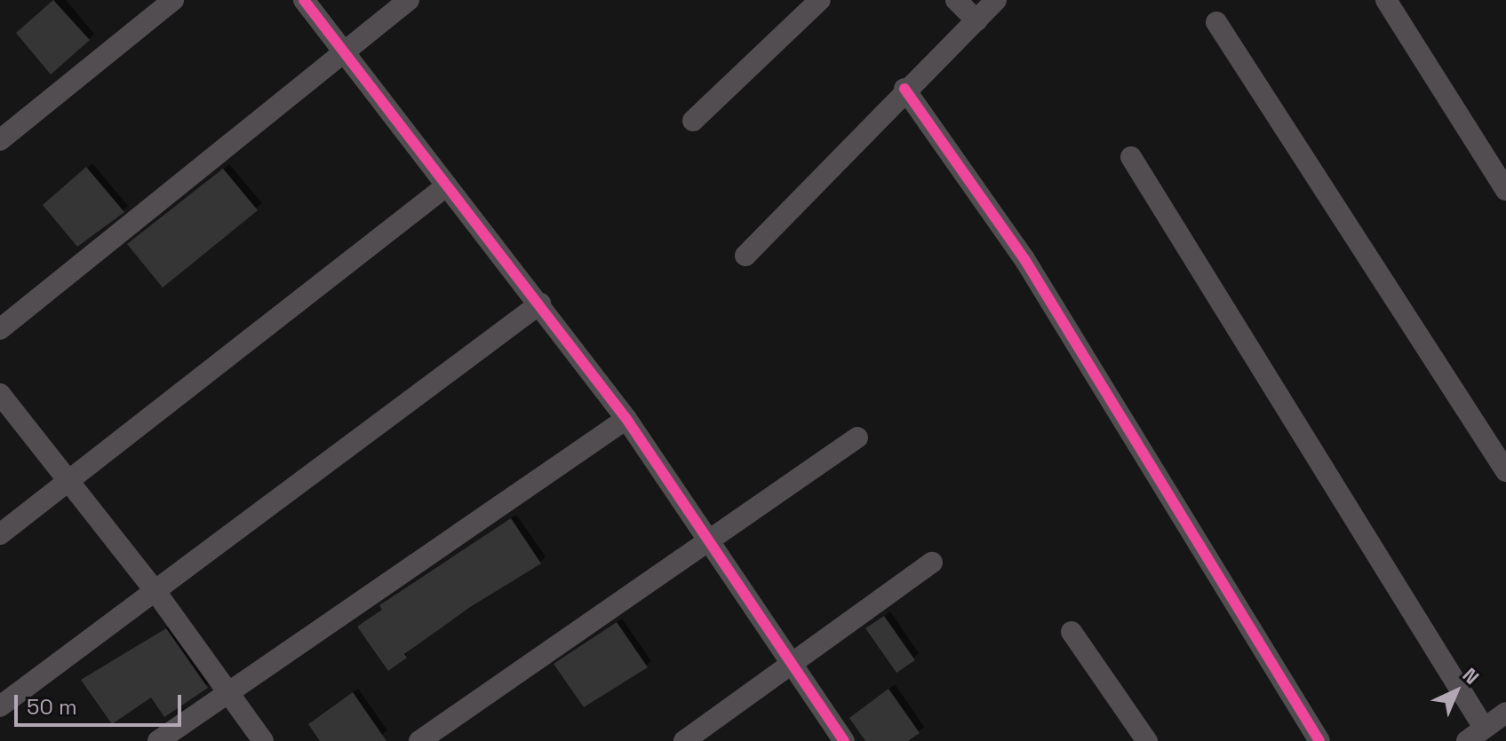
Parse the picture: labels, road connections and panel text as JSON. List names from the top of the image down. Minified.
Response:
{"scale_bar":"50 m","north":"top right"}
